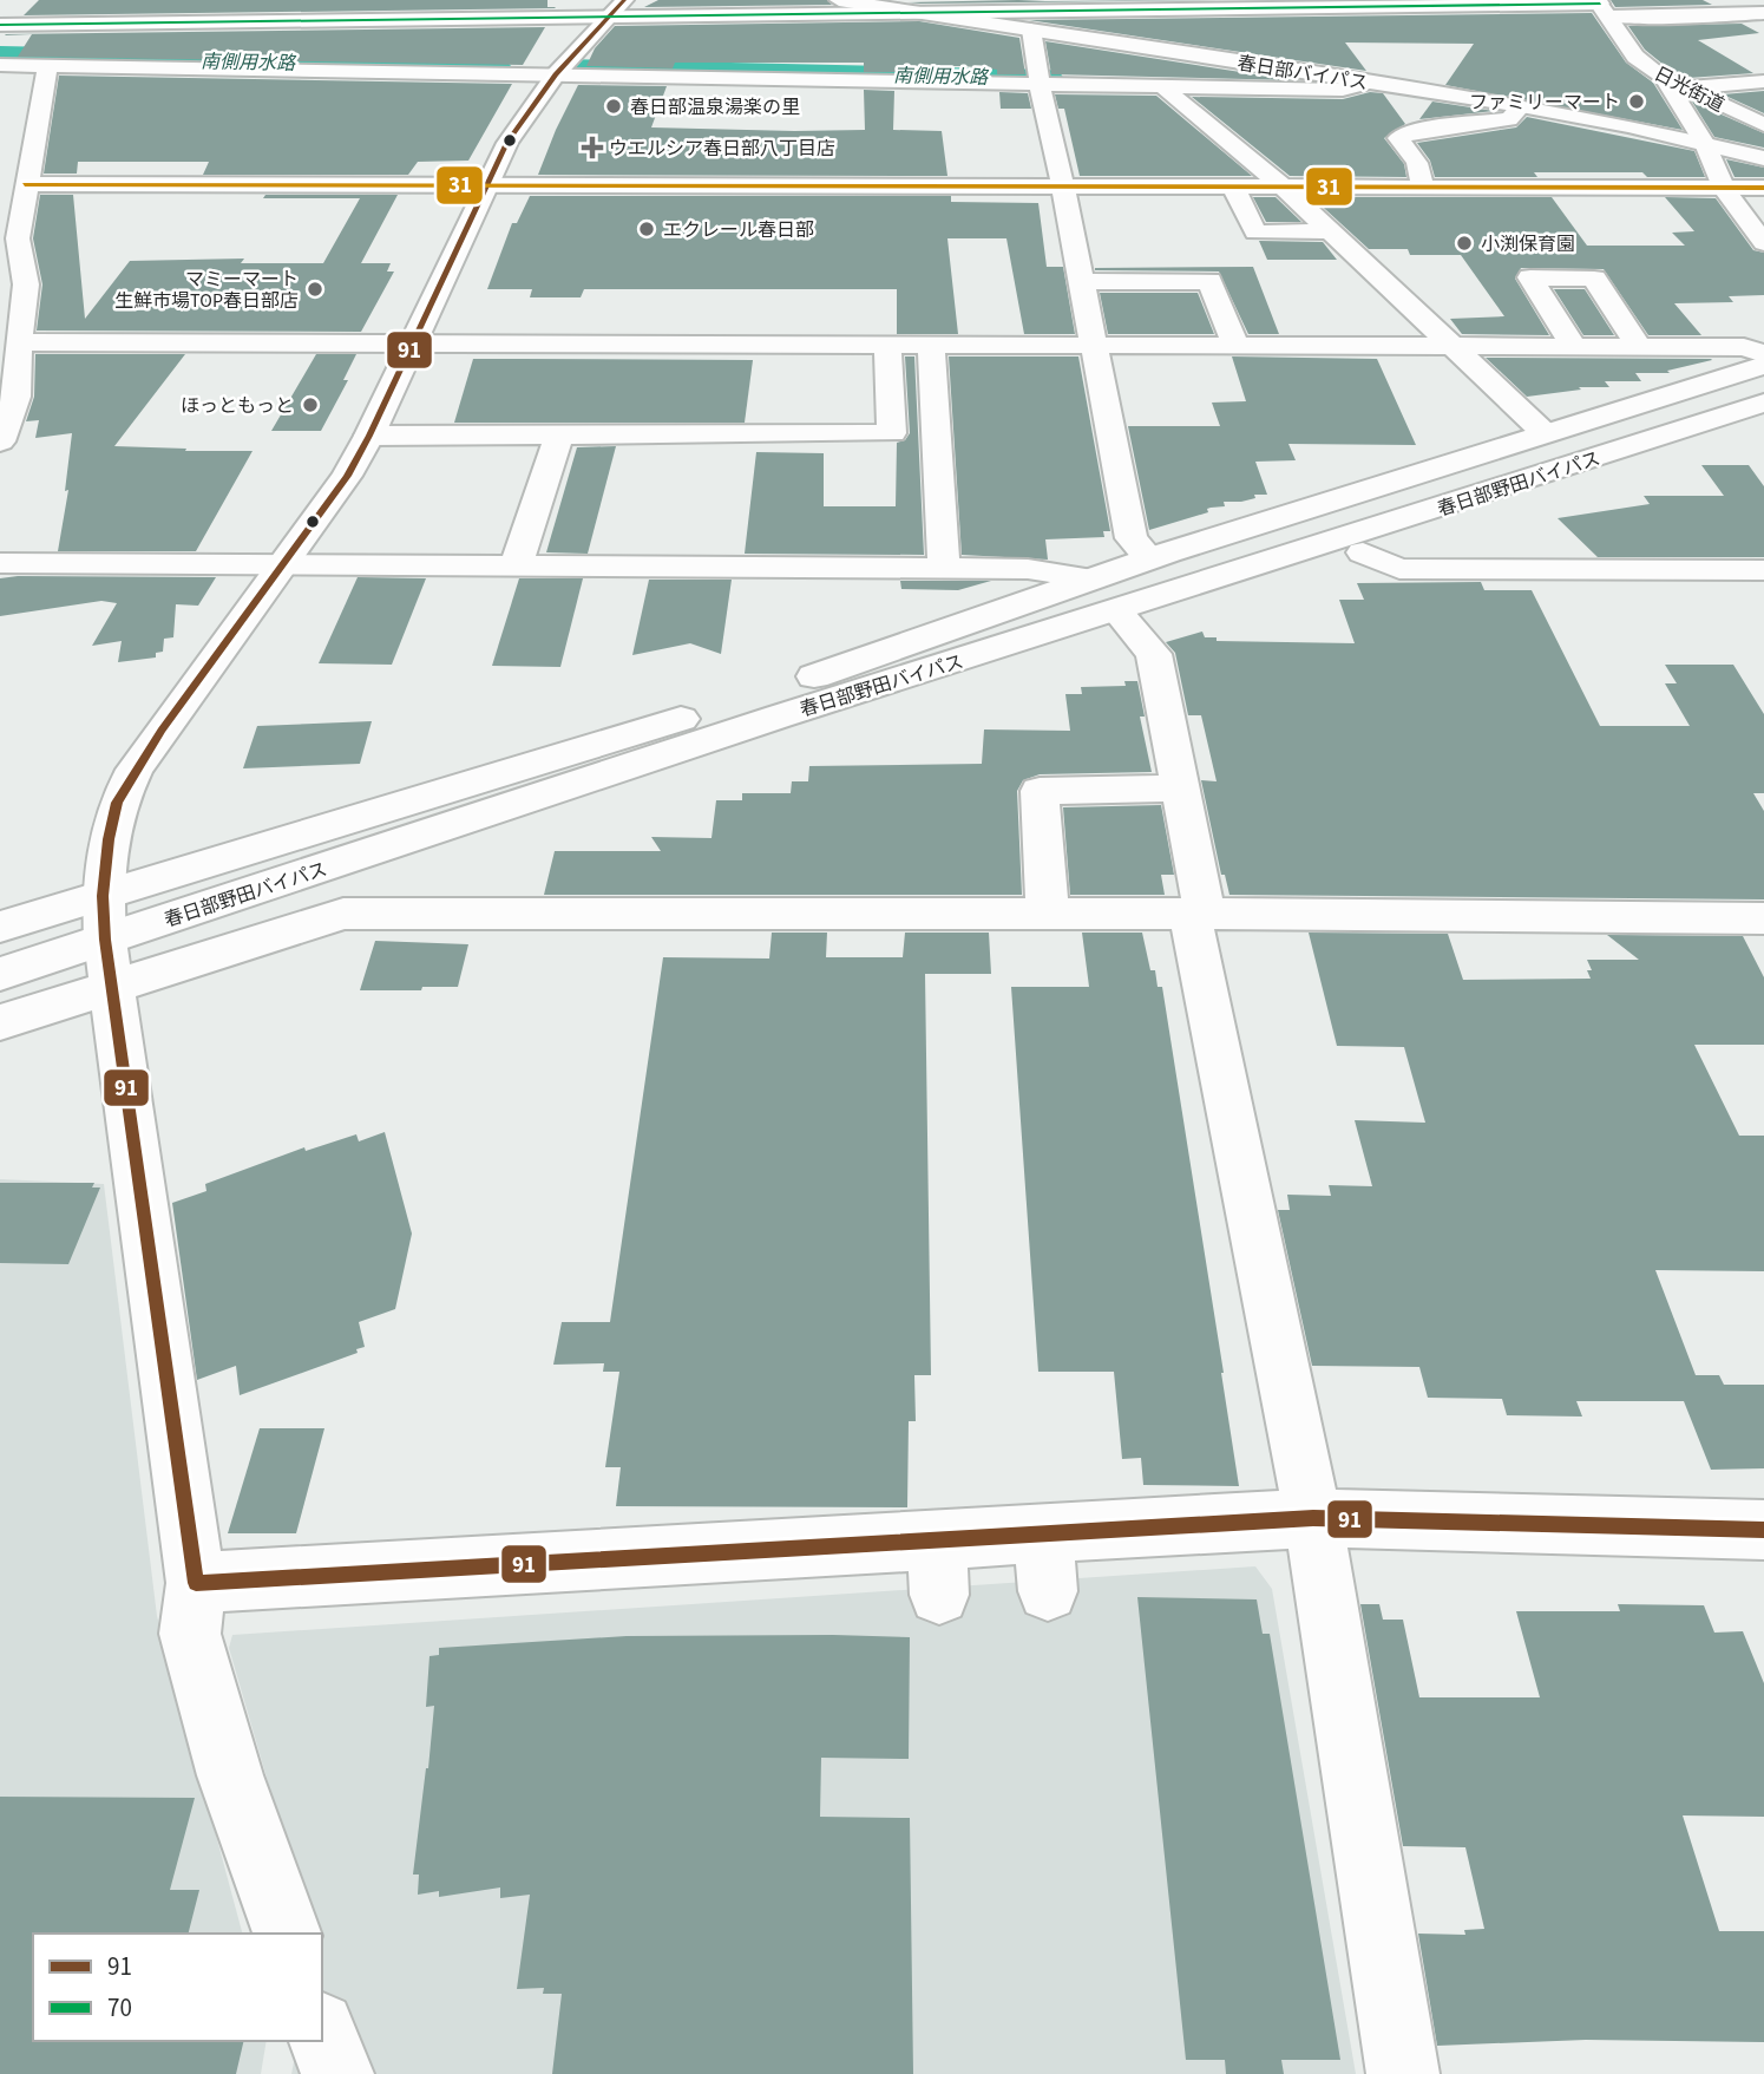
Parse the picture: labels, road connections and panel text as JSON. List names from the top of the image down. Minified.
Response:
{"streets":{"main road":["春日部バイパス","日光街道","春日部野田バイパス"]},"water":["南側用水路"],"places":{"other":["ファミリーマート","春日部温泉湯楽の里","エクレール春日部","小渕保育園","マミーマート 生鮮市場TOP春日部店","ほっともっと"],"health":["ウエルシア春日部八丁目店"]},"lines":["transit line 91","transit line 70","transit line 31"],"legend":["91","70"]}
